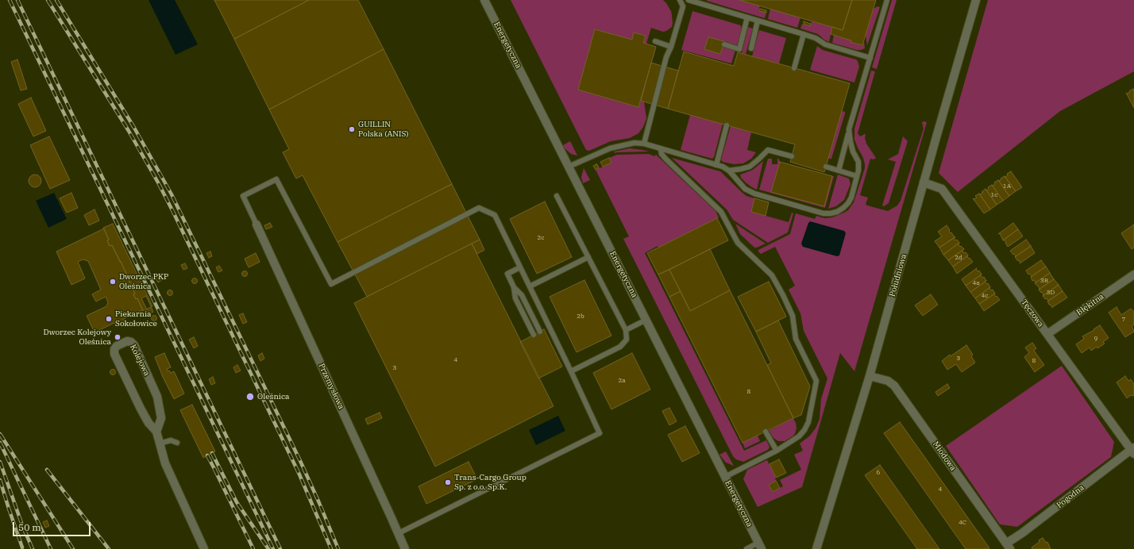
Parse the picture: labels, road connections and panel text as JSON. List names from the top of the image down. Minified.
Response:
{"streets":{"street":["Energetyczna","Południowa","Błękitna","Tęczowa","Kolejowa","Przemysłowa","Miodowa","Pogodna"]},"crossings":[["Południowa","Tęczowa"],["Południowa","Miodowa"],["Błękitna","Tęczowa"],["Tęczowa","Pogodna"],["Miodowa","Pogodna"]],"places":["GUILLIN Polska (ANIS)","Dworzec PKP Oleśnica","Piekarnia Sokołowice","Dworzec Kolejowy Oleśnica","Oleśnica","Trans-Cargo Group Sp. z o.o. Sp.K."],"house_numbers":["1A","1c","2c","2d","3B","4a","3D","4c","2b","7","9","3","4","8","3","2a","8","6","4","4C"],"scale_bar":"50 m"}
